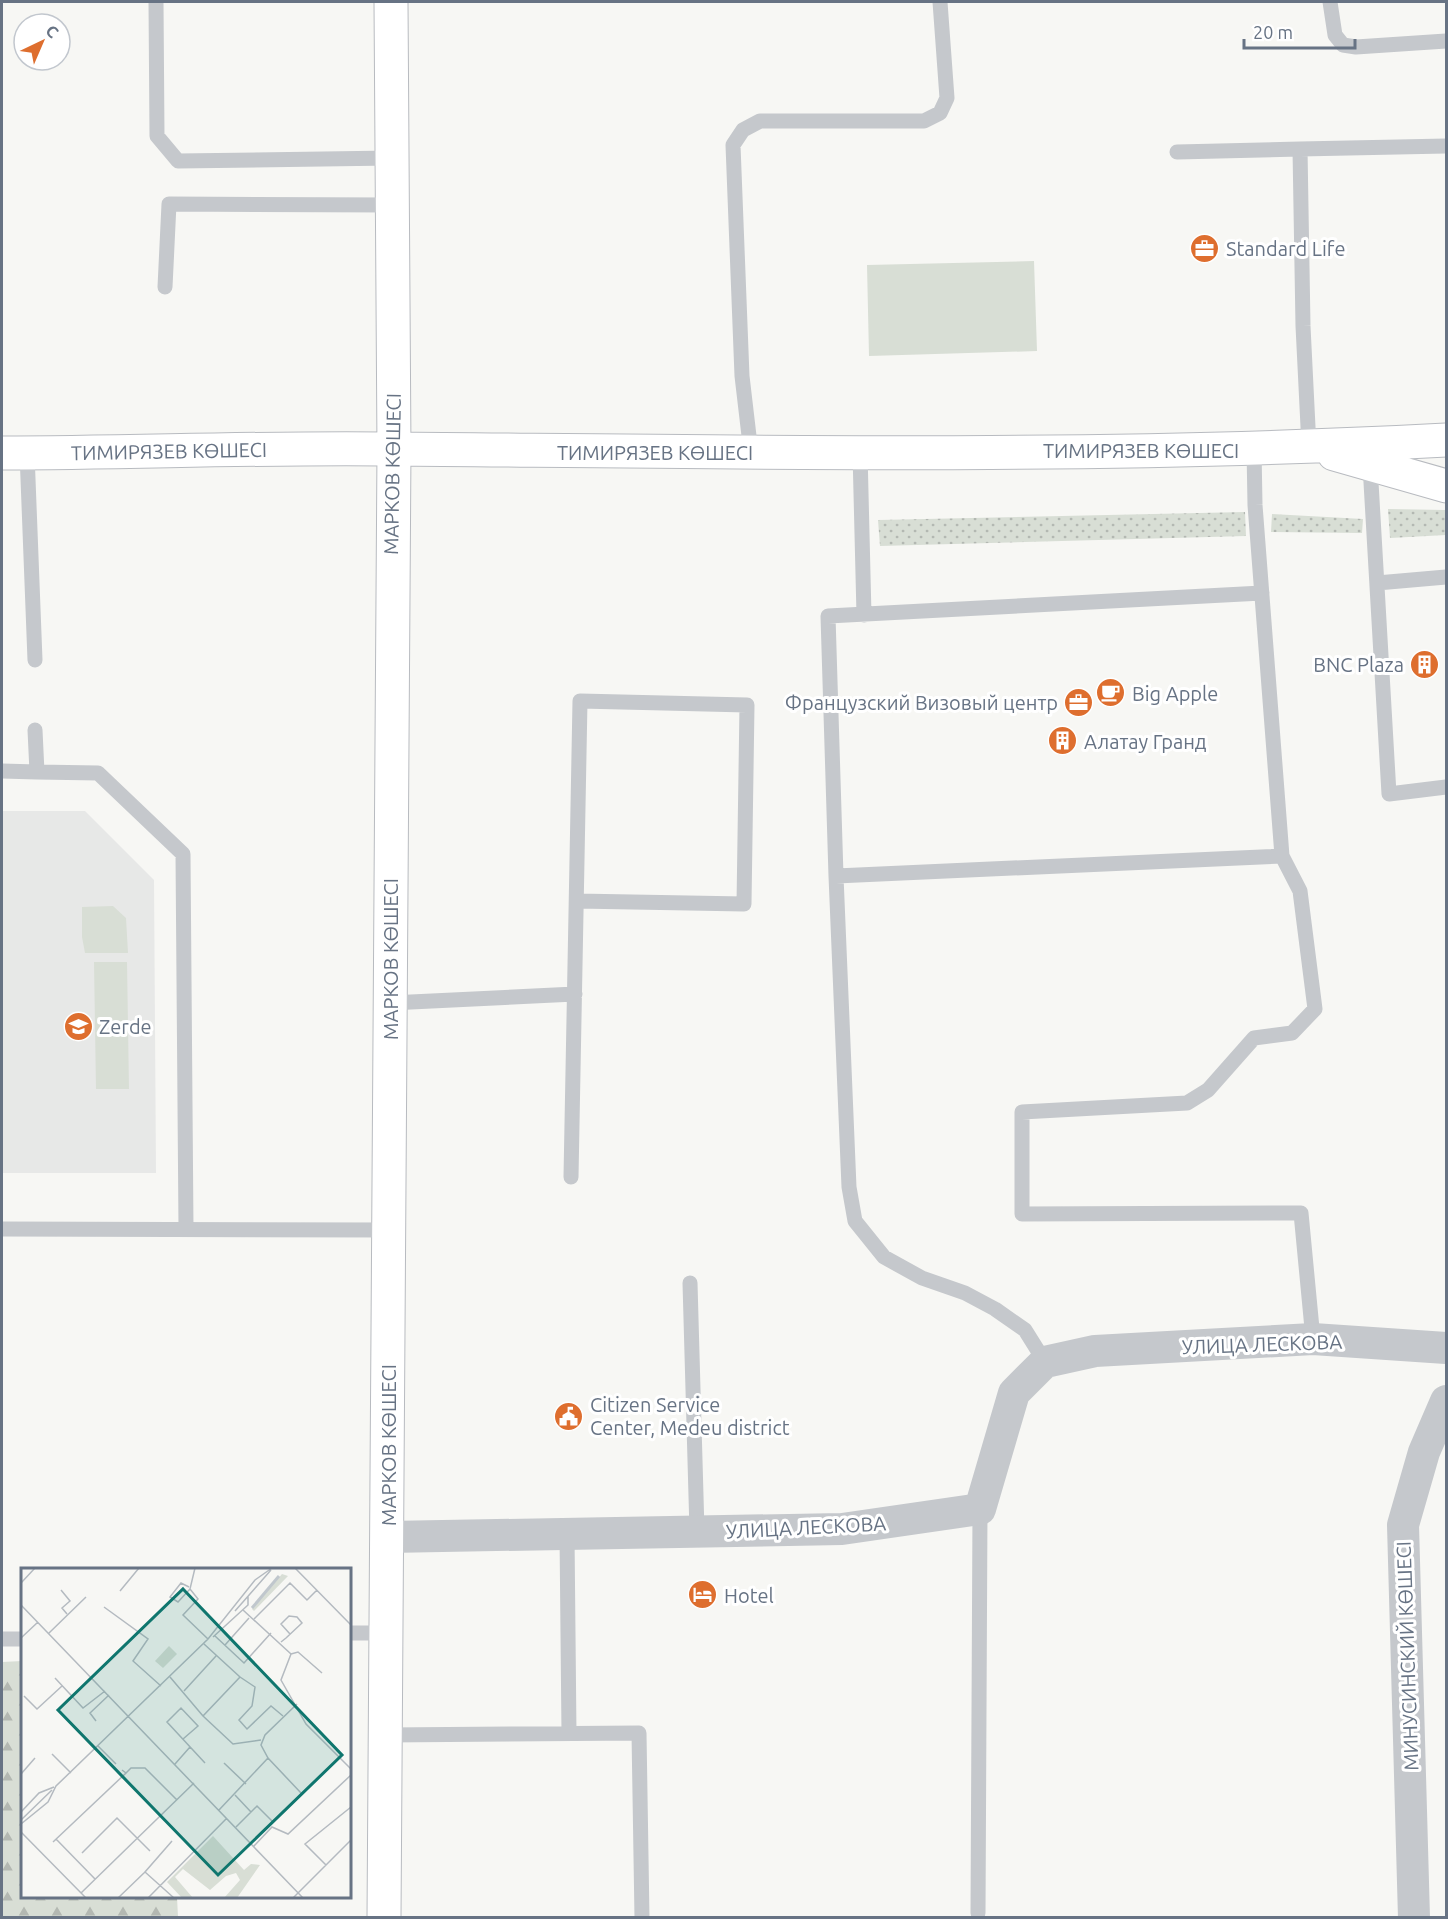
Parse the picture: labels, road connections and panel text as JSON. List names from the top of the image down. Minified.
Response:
{"streets":{"street":["ТИМИРЯЗЕВ КӨШЕСІ","МАРКОВ КӨШЕСІ","УЛИЦА ЛЕСКОВА","МИНУСИНСКИЙ КӨШЕСІ"]},"crossings":[["ТИМИРЯЗЕВ КӨШЕСІ","МАРКОВ КӨШЕСІ"],["МАРКОВ КӨШЕСІ","УЛИЦА ЛЕСКОВА"]],"places":{"office":["Standard Life","Французский Визовый центр"],"building":["BNC Plaza","Алатау Гранд"],"cafe":["Big Apple"],"school or university":["Zerde"],"public building":["Citizen Service Center, Medeu district"],"hotel":["Hotel"]},"scale_bar":"20 m","north":"top right"}
